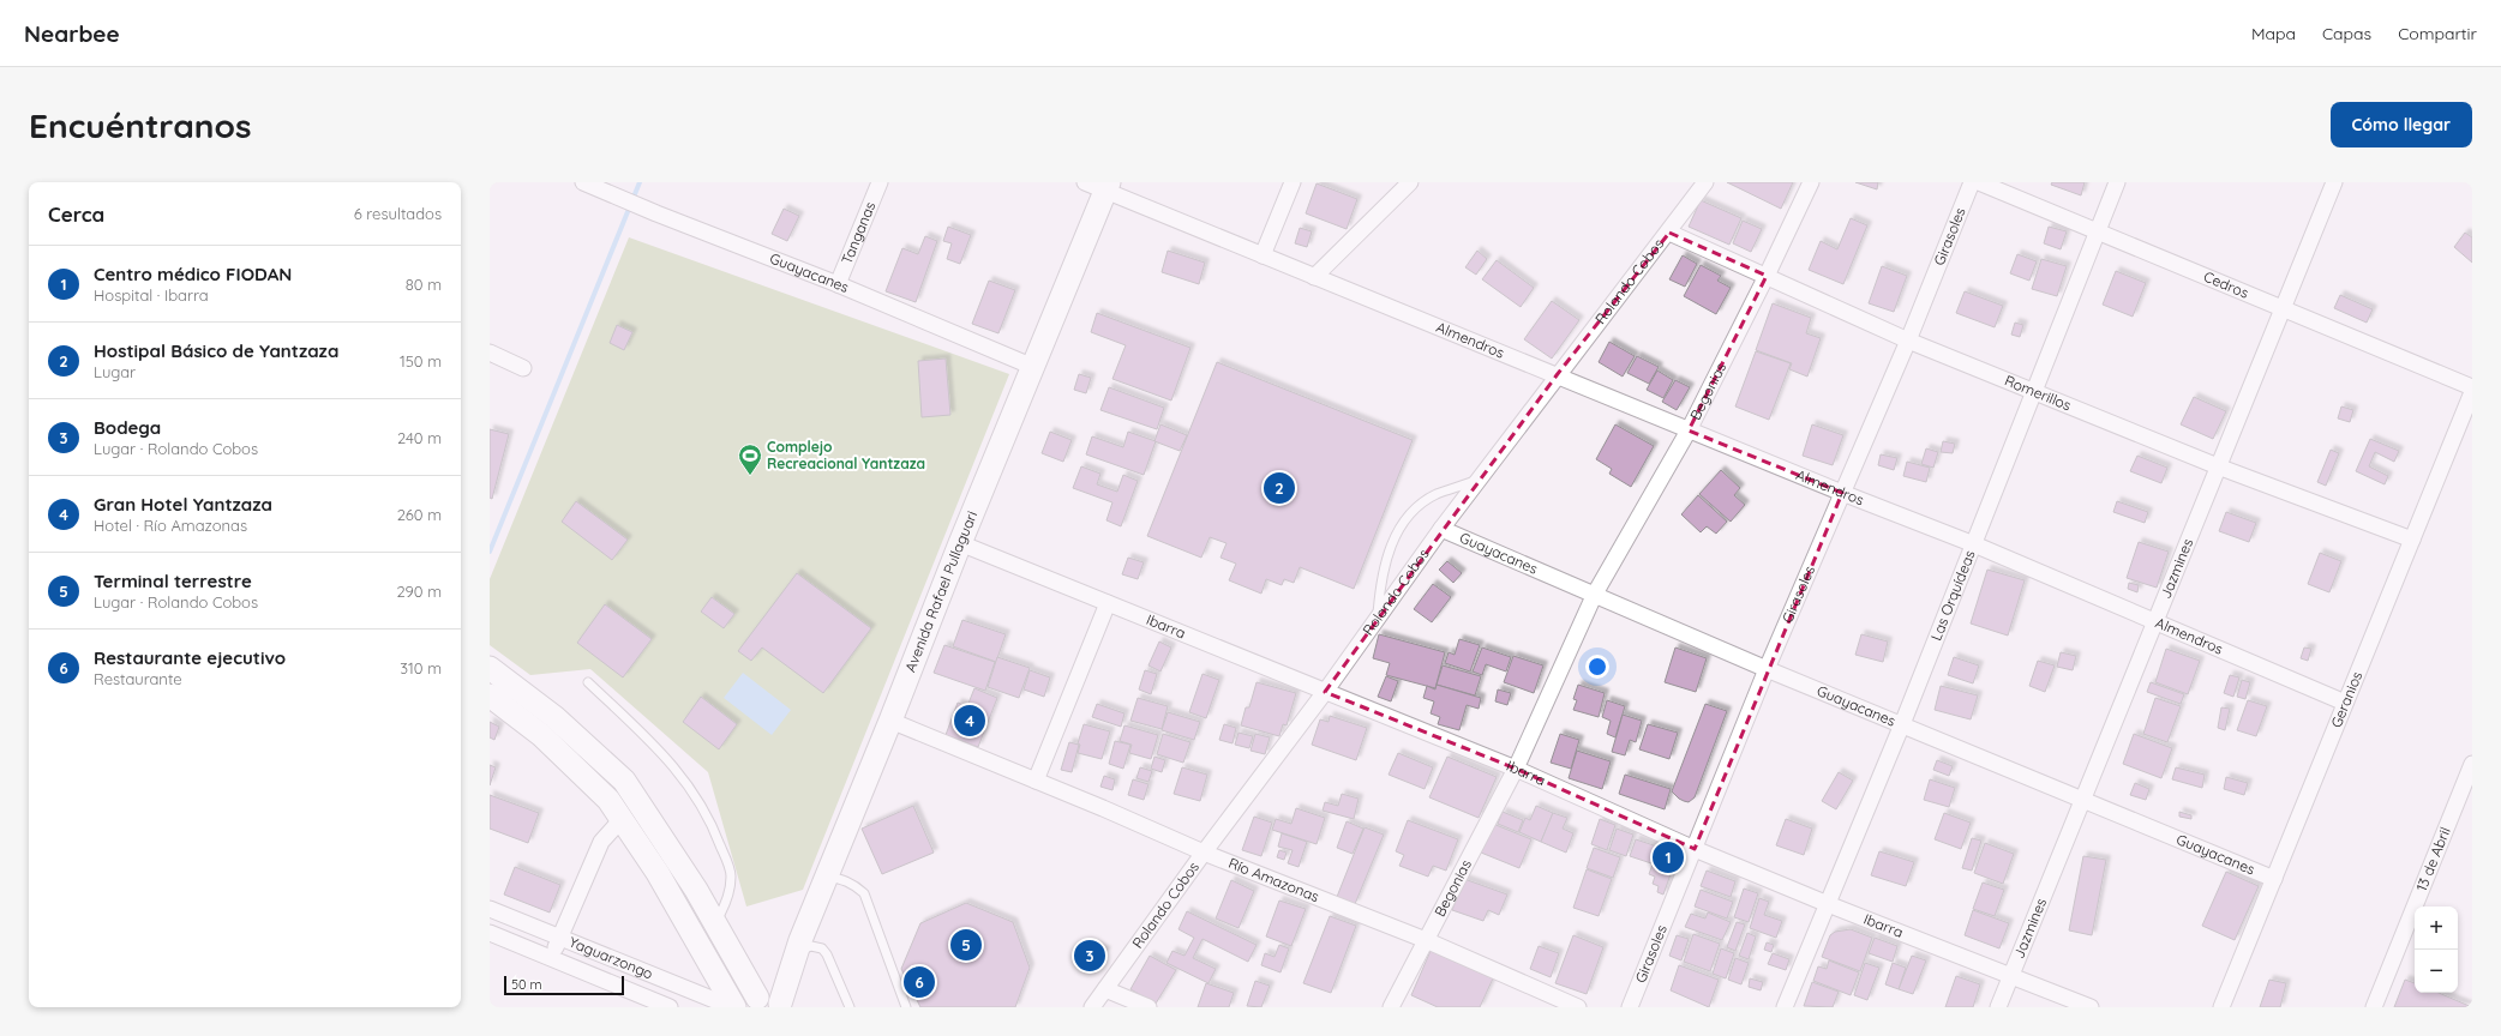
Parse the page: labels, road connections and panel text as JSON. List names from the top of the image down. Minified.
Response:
{"streets":{"street":["Tanganas","Girasoles","Guayacanes","Rolando Cobos","Cedros","Almendros","Begonias","Romerillos","Jazmines","Avenida Rafael Pullaguari","Las Orquídeas","Ibarra","Geranios","13 de Abril","Río Amazonas","Yaguarzongo"]},"crossings":[["Tanganas","Guayacanes"],["Girasoles","Guayacanes"],["Girasoles","Almendros"],["Girasoles","Romerillos"],["Girasoles","Ibarra"],["Guayacanes","Rolando Cobos"],["Guayacanes","Begonias"],["Guayacanes","Jazmines"],["Guayacanes","Avenida Rafael Pullaguari"],["Guayacanes","Las Orquídeas"],["Guayacanes","Geranios"],["Rolando Cobos","Almendros"],["Rolando Cobos","Romerillos"],["Rolando Cobos","Ibarra"],["Rolando Cobos","Río Amazonas"],["Cedros","Jazmines"],["Cedros","Las Orquídeas"],["Almendros","Begonias"],["Almendros","Jazmines"],["Almendros","Avenida Rafael Pullaguari"],["Almendros","Las Orquídeas"],["Almendros","Geranios"],["Begonias","Romerillos"],["Begonias","Ibarra"],["Begonias","Río Amazonas"],["Romerillos","Jazmines"],["Romerillos","Las Orquídeas"],["Romerillos","Geranios"],["Jazmines","Ibarra"],["Avenida Rafael Pullaguari","Ibarra"],["Avenida Rafael Pullaguari","Río Amazonas"],["Las Orquídeas","Ibarra"]],"places":{"sports":["Complejo Recreacional Yantzaza"]},"scale_bar":"50 m","page":{"header":"Nearbee","nav":["Mapa","Capas","Compartir"],"buttons":"Cómo llegar","title":"Encuéntranos","heading":["Cerca","6 resultados"],"list":[{"mark":"1","name":"Centro médico FIODAN","note":"Hospital · Ibarra","value":"80 m"},{"mark":"2","name":"Hostipal Básico de Yantzaza","note":"Lugar","value":"150 m"},{"mark":"3","name":"Bodega","note":"Lugar · Rolando Cobos","value":"240 m"},{"mark":"4","name":"Gran Hotel Yantzaza","note":"Hotel · Río Amazonas","value":"260 m"},{"mark":"5","name":"Terminal terrestre","note":"Lugar · Rolando Cobos","value":"290 m"},{"mark":"6","name":"Restaurante ejecutivo","note":"Restaurante","value":"310 m"}],"pins":["2","4","1","5","3","6"],"map_buttons":["+","−"],"scale":"50 m"}}
